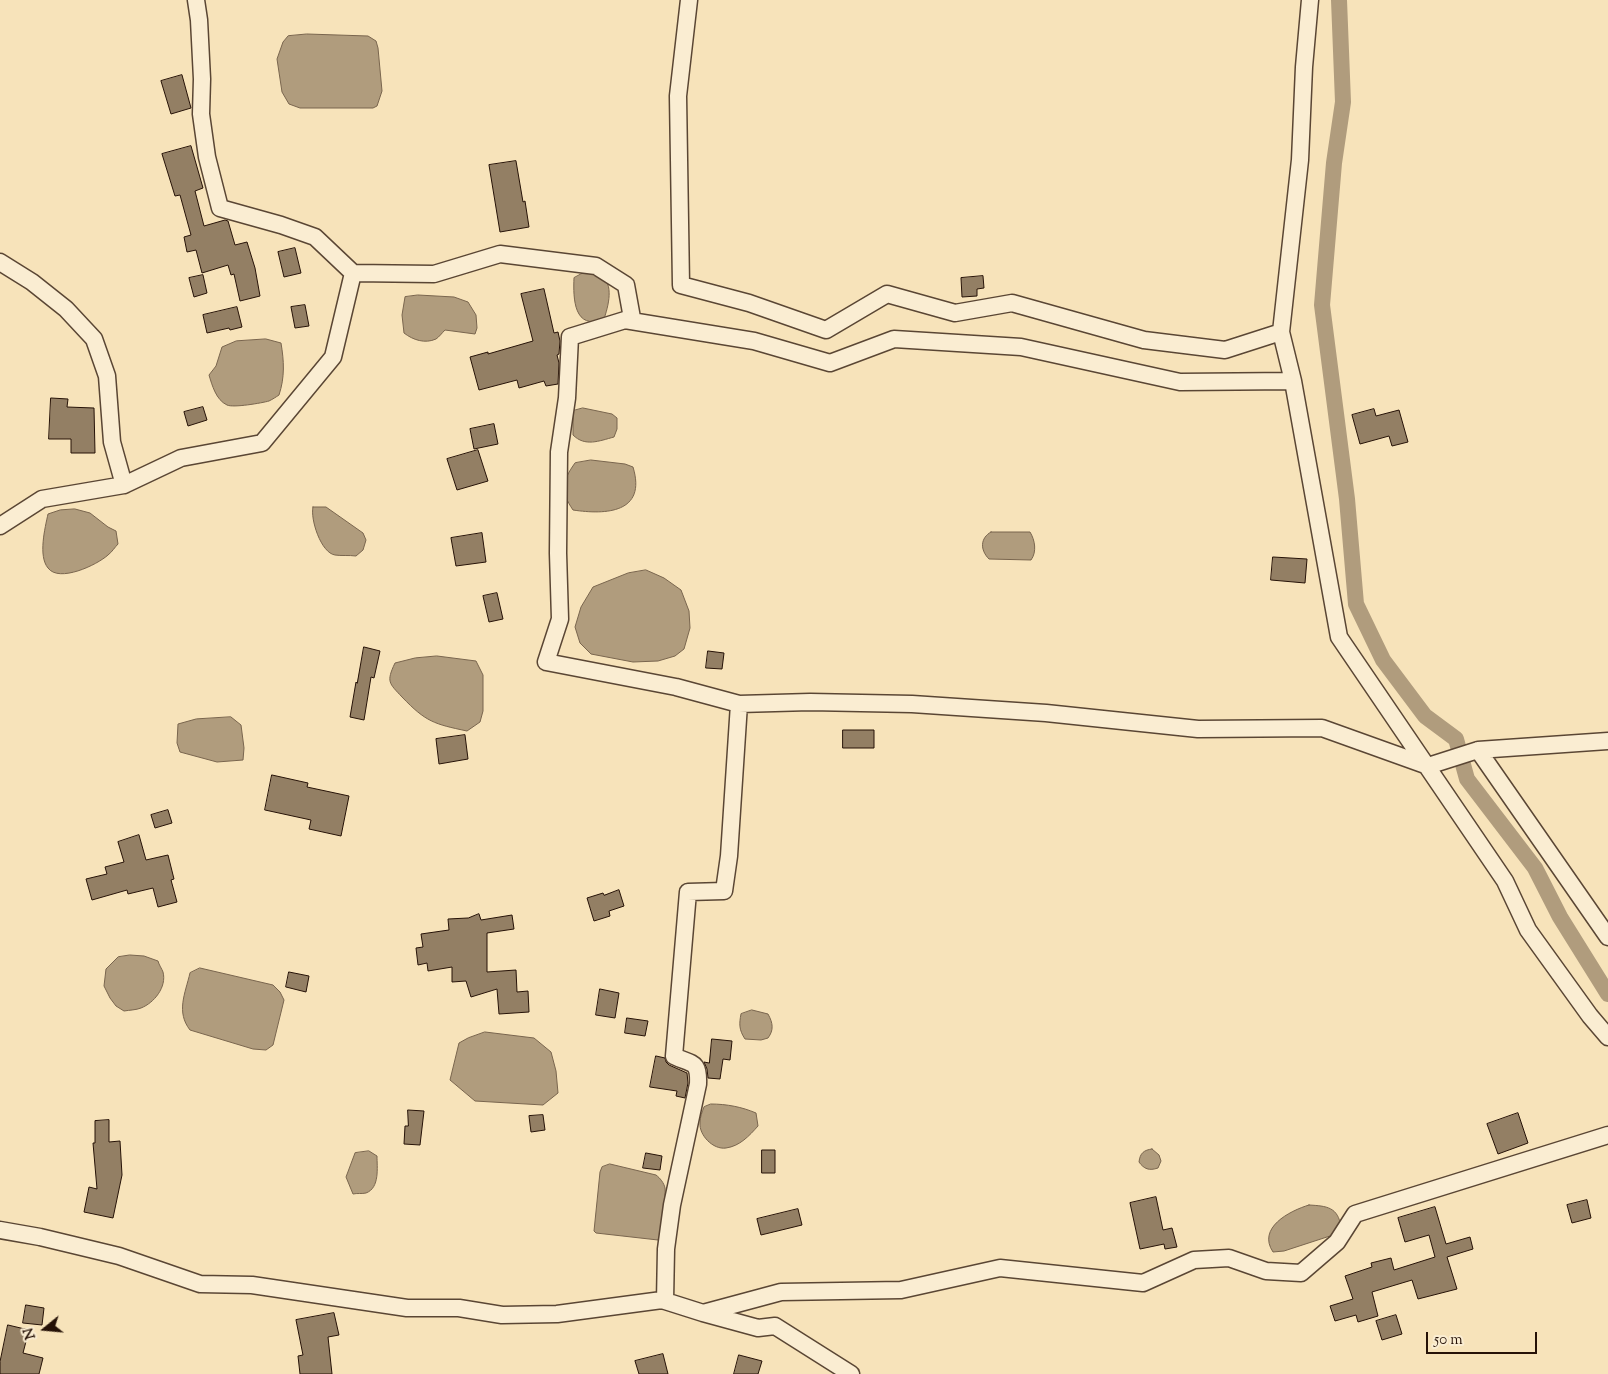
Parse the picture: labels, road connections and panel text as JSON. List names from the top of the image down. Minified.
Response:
{"scale_bar":"50 m","north":"left"}
